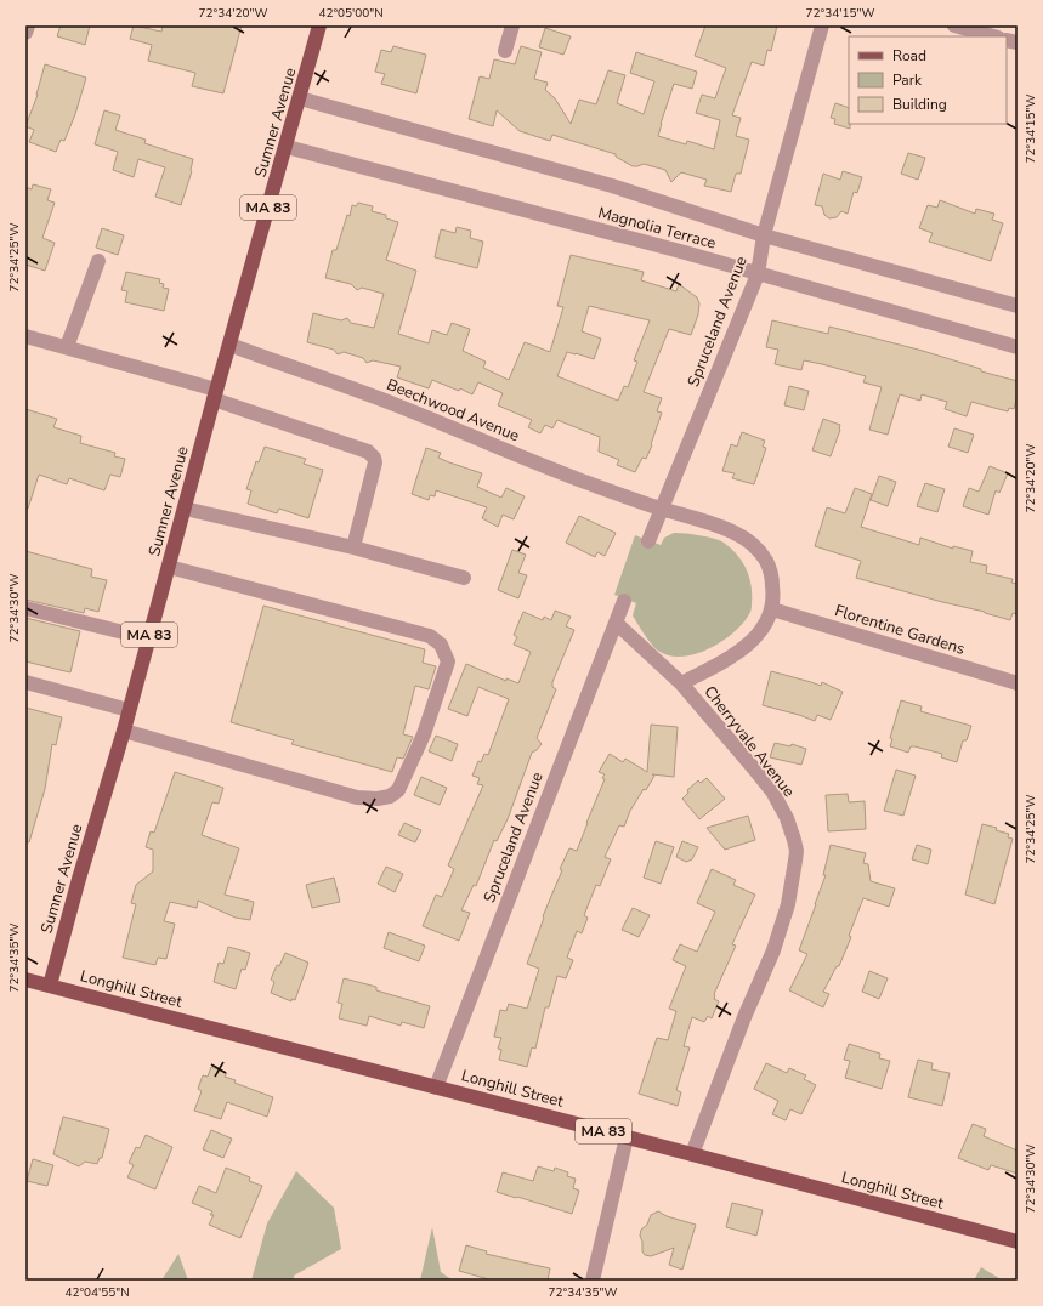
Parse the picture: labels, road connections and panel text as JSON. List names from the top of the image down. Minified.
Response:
{"streets":{"main road":["Sumner Avenue","MA 83","Longhill Street"],"street":["Magnolia Terrace","Spruceland Avenue","Beechwood Avenue","Florentine Gardens","Cherryvale Avenue"]},"crossings":[["Sumner Avenue","Magnolia Terrace"],["Sumner Avenue","Beechwood Avenue"],["Sumner Avenue","Longhill Street"],["Magnolia Terrace","Spruceland Avenue"],["Spruceland Avenue","Beechwood Avenue"],["Spruceland Avenue","Cherryvale Avenue"],["Spruceland Avenue","Longhill Street"],["Beechwood Avenue","Florentine Gardens"],["Cherryvale Avenue","Longhill Street"]],"legend":["Road","Park","Building"],"coordinates":["72°34'20\"W","42°05'00\"N","72°34'15\"W","72°34'25\"W","72°34'30\"W","72°34'35\"W","42°04'55\"N"]}
